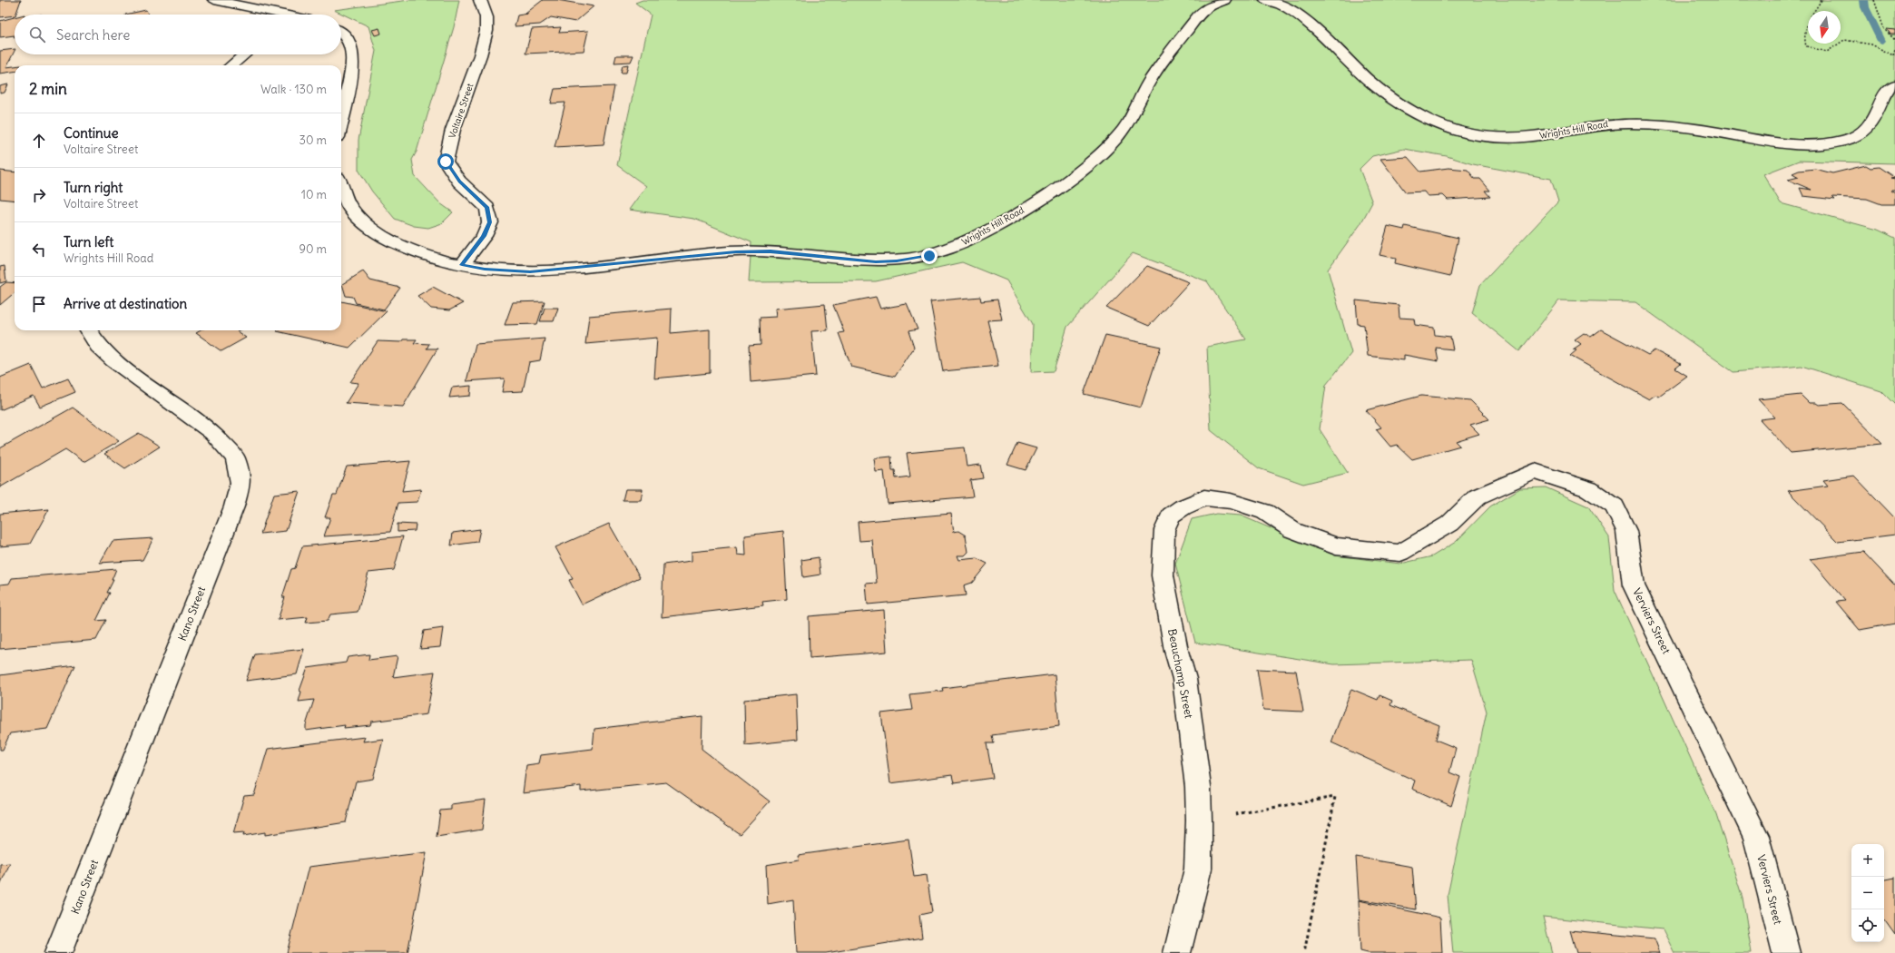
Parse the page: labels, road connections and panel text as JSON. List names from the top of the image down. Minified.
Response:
{"streets":{"street":["Voltaire Street","Wrights Hill Road","Kano Street","Verviers Street","Beauchamp Street"]},"crossings":[["Voltaire Street","Wrights Hill Road"],["Verviers Street","Beauchamp Street"]],"north":"bottom","page":{"search":"Search here","heading":["2 min","Walk · 130 m"],"list":[["Continue","Voltaire Street","30 m"],["Turn right","Voltaire Street","10 m"],["Turn left","Wrights Hill Road","90 m"],"Arrive at destination"],"map_buttons":["+","−"]}}
